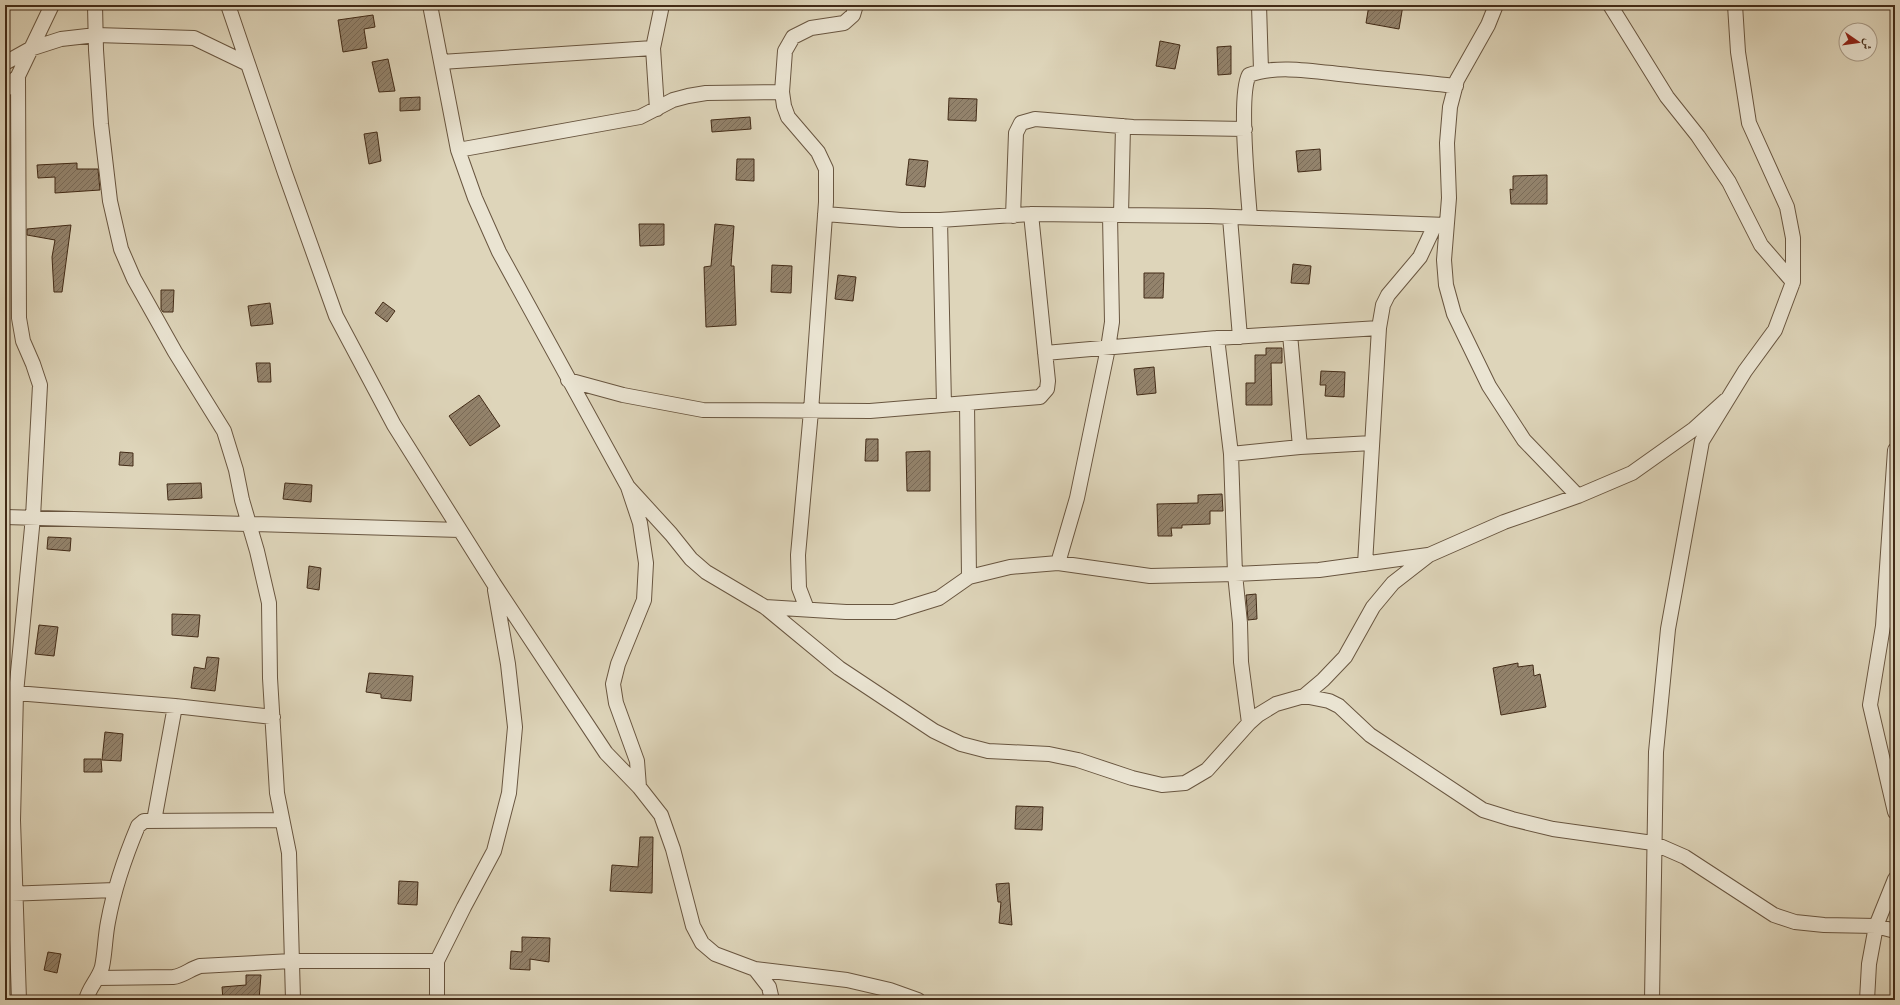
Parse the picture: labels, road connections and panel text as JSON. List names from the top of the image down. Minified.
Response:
{"north":"right"}
